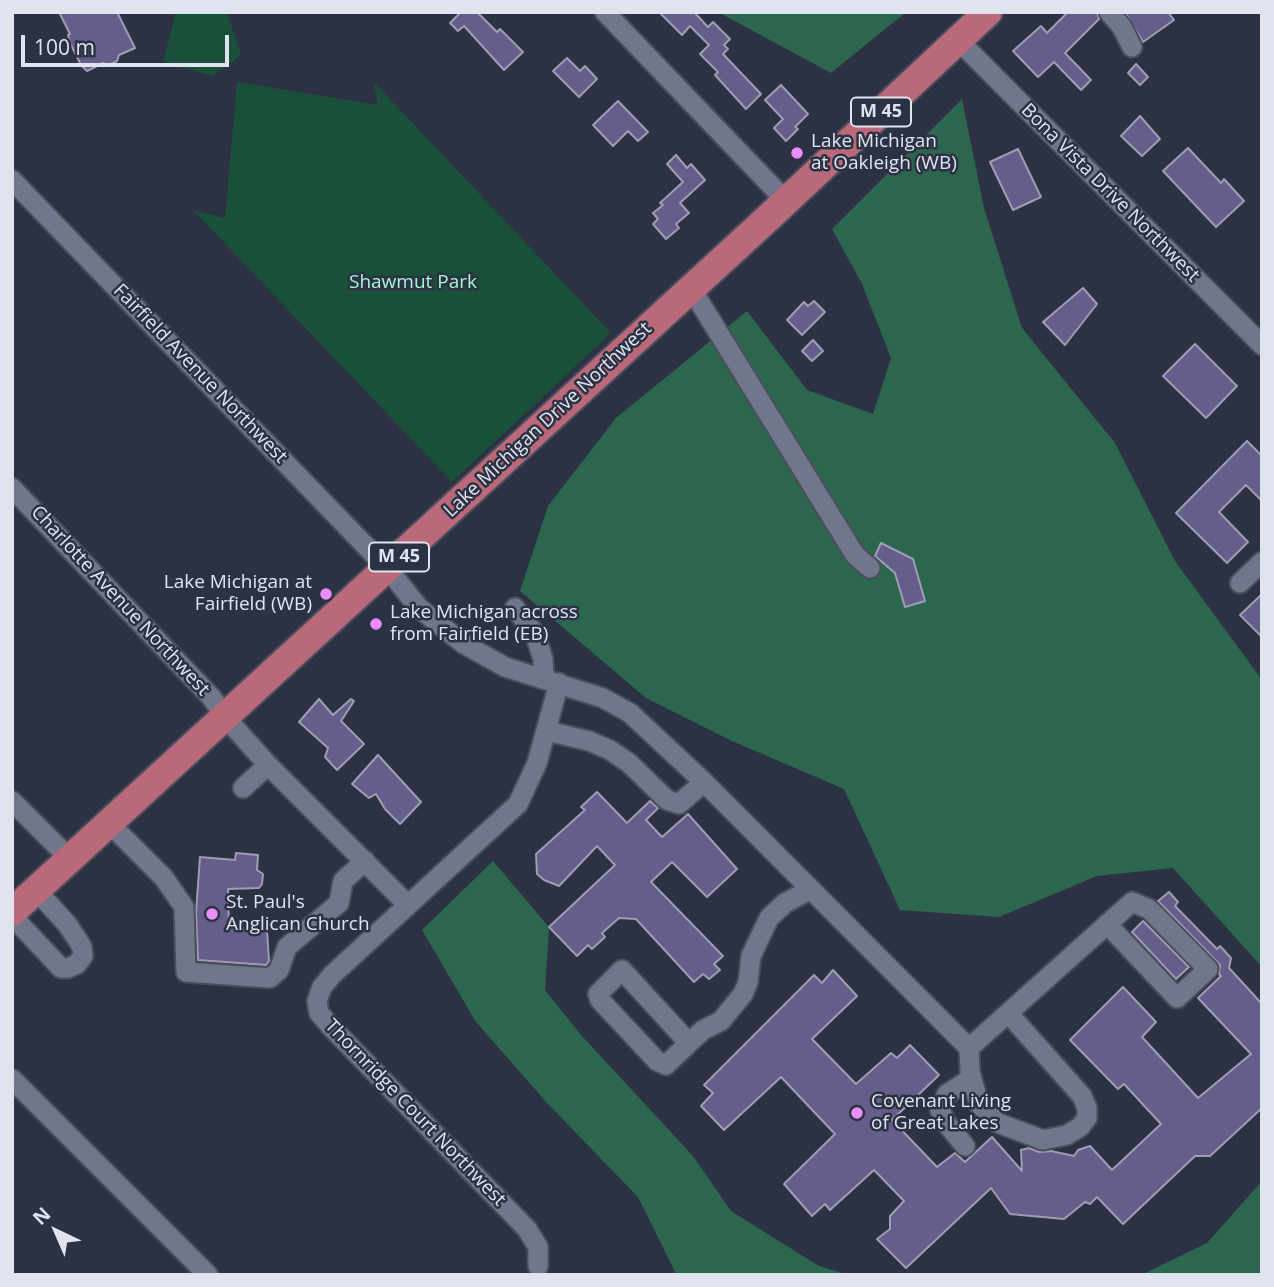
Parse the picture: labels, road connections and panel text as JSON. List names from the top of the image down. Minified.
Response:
{"streets":{"highway":["M 45","Lake Michigan Drive Northwest"],"street":["Bona Vista Drive Northwest","Fairfield Avenue Northwest","Charlotte Avenue Northwest","Thornridge Court Northwest"]},"crossings":[["Bona Vista Drive Northwest","Lake Michigan Drive Northwest"],["Fairfield Avenue Northwest","Lake Michigan Drive Northwest"],["Lake Michigan Drive Northwest","Charlotte Avenue Northwest"],["Charlotte Avenue Northwest","Thornridge Court Northwest"]],"parks":["Shawmut Park"],"places":["Lake Michigan at Oakleigh (WB)","Lake Michigan at Fairfield (WB)","Lake Michigan across from Fairfield (EB)","St. Paul's Anglican Church","Covenant Living of Great Lakes"],"scale_bar":"100 m","north":"top left"}
